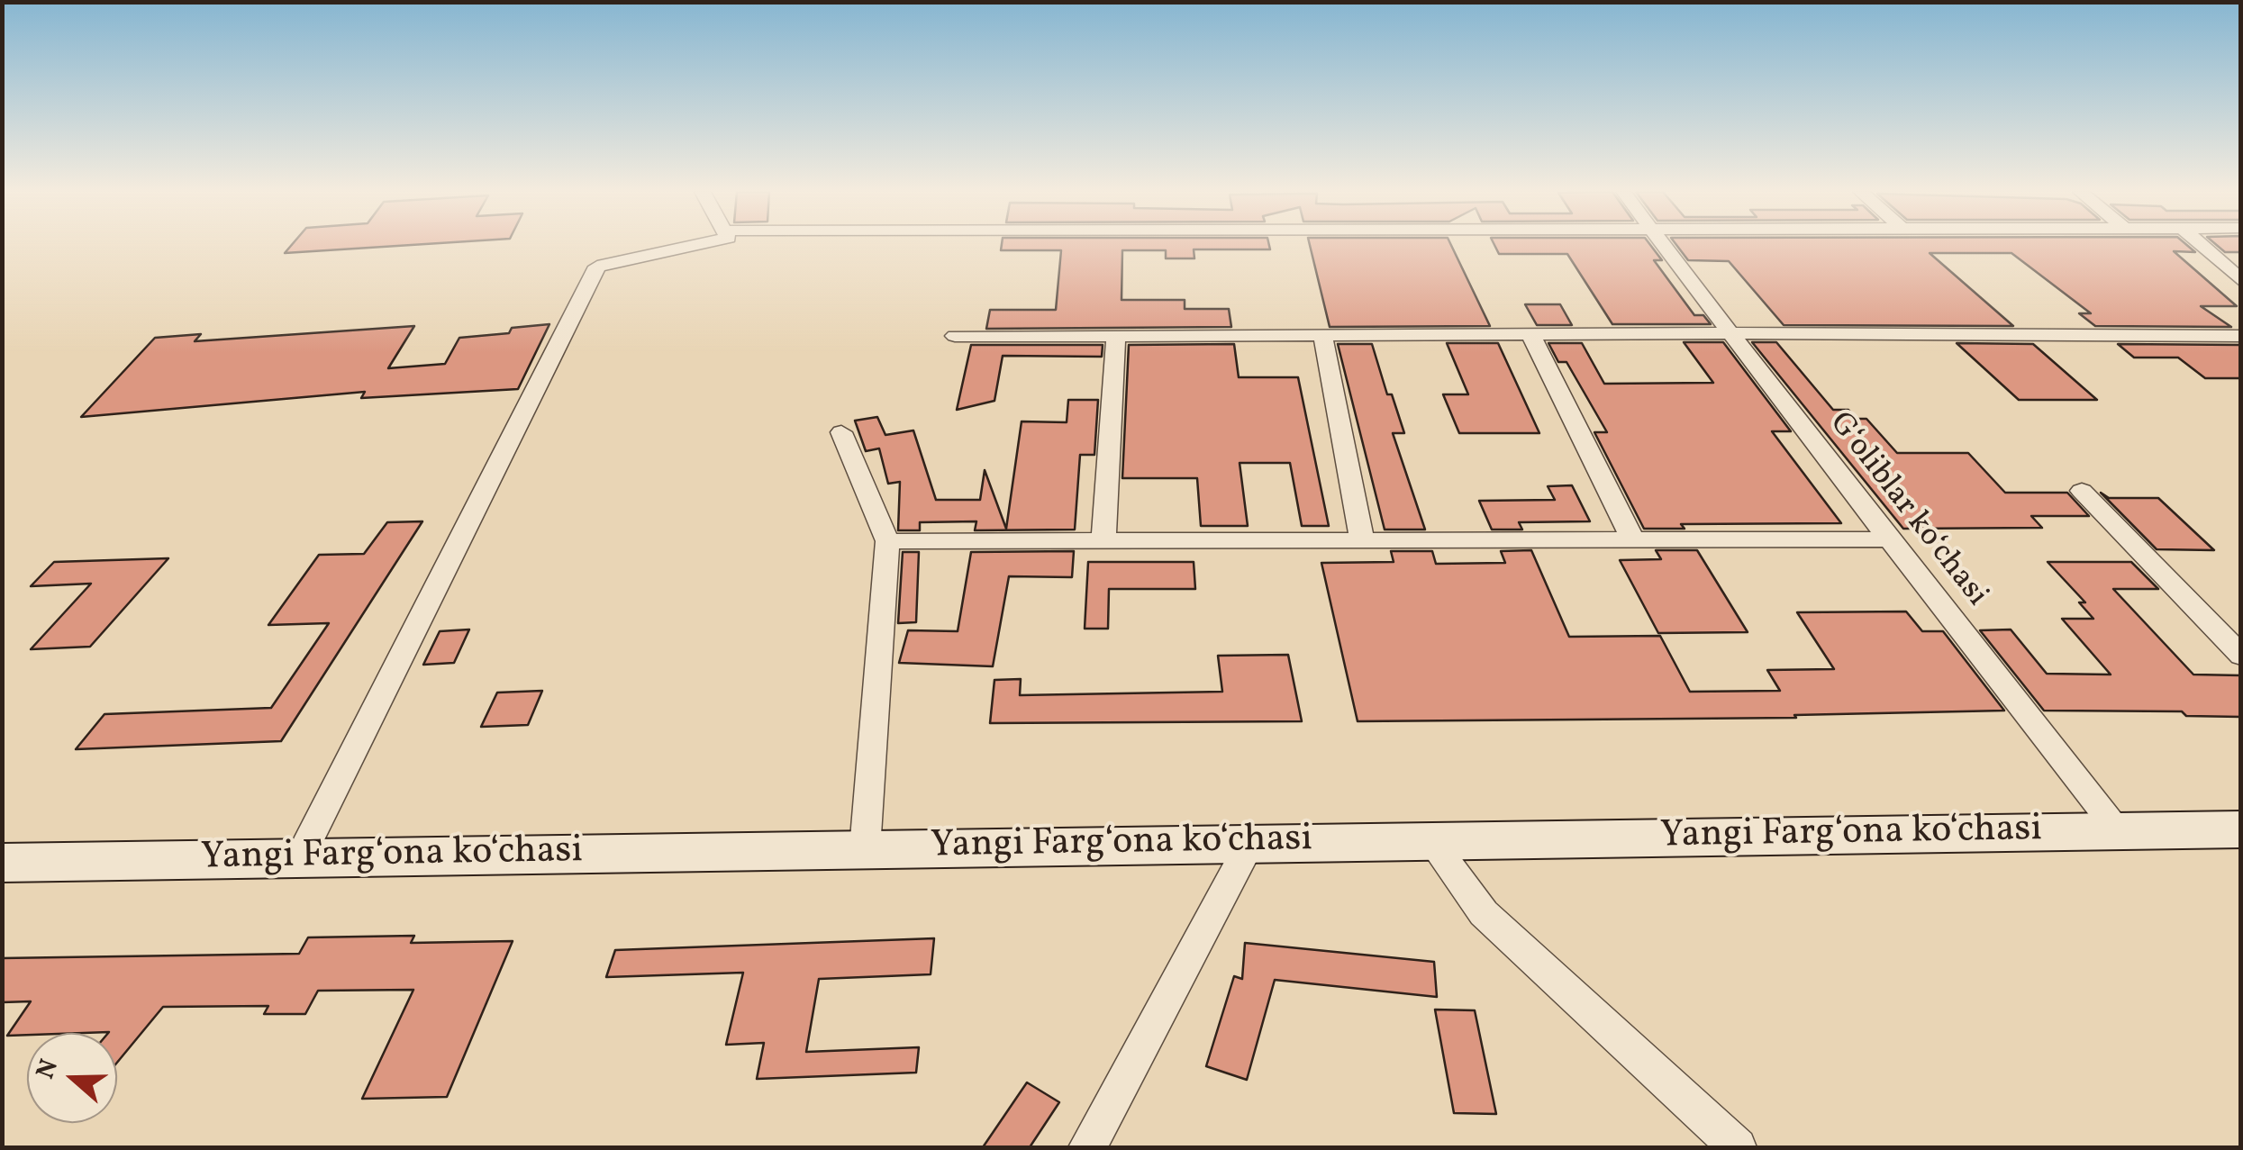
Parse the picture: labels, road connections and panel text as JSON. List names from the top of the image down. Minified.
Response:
{"streets":{"main road":["Yangi Fargʻona koʻchasi"],"street":["Gʻoliblar koʻchasi"]},"crossings":[["Gʻoliblar koʻchasi","Yangi Fargʻona koʻchasi"]],"north":"left"}
